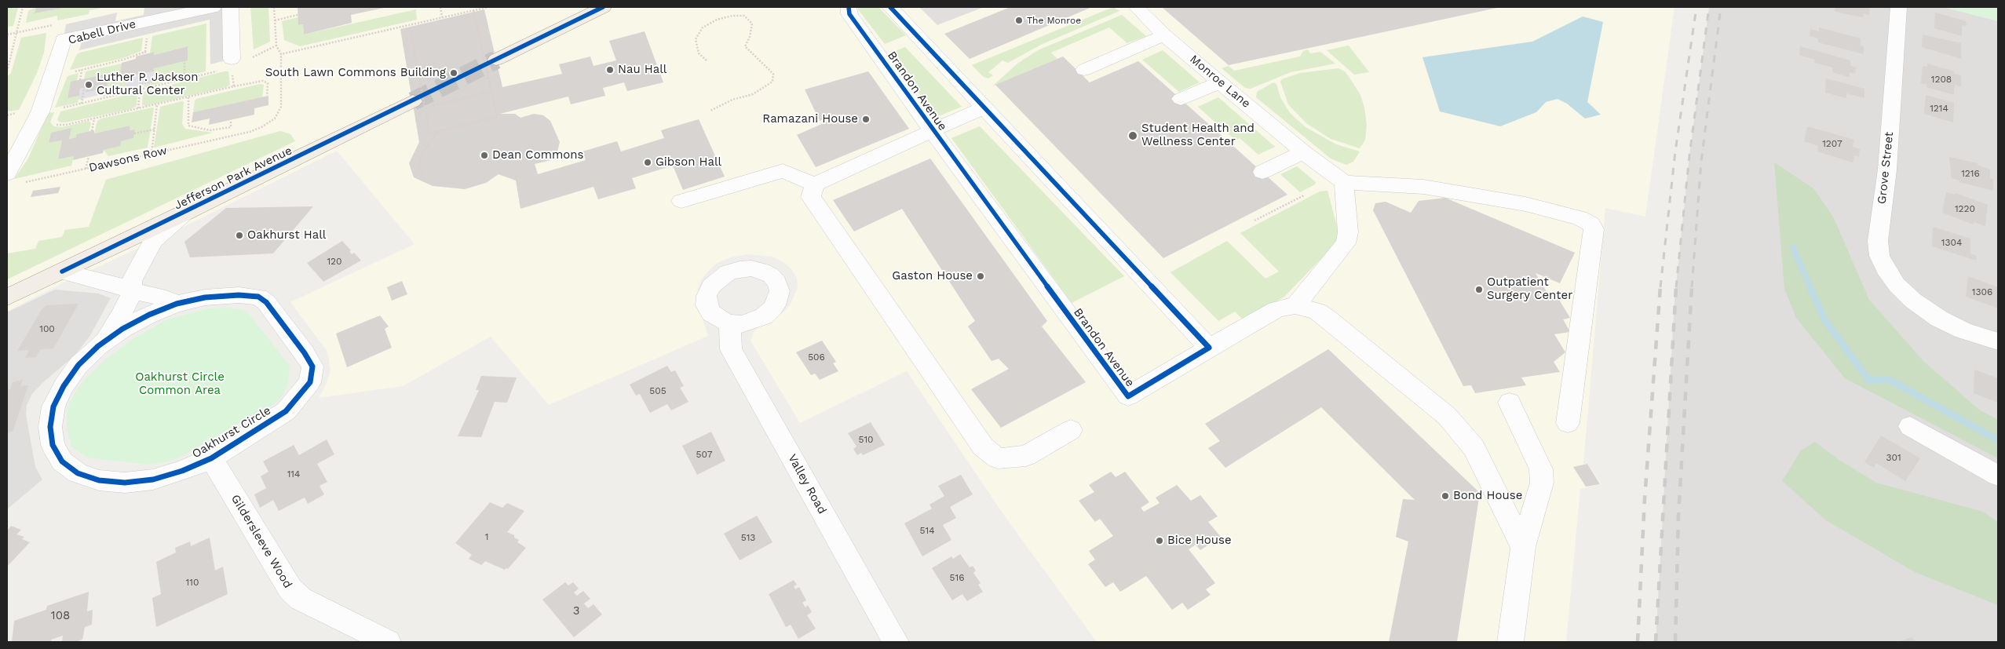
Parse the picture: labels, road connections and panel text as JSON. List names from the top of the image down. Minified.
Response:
{"streets":{"main road":["Jefferson Park Avenue"],"street":["Cabell Drive","Monroe Lane","Brandon Avenue","Grove Street","Oakhurst Circle","Valley Road","Gildersleeve Wood"],"path":["Dawsons Row"]},"crossings":[["Cabell Drive","Dawsons Row"],["Oakhurst Circle","Gildersleeve Wood"]],"parks":["Oakhurst Circle Common Area"],"places":["The Monroe","Nau Hall","South Lawn Commons Building","Luther P. Jackson Cultural Center","Ramazani House","Student Health and Wellness Center","Dean Commons","Gibson Hall","Oakhurst Hall","Gaston House","Outpatient Surgery Center","Bond House","Bice House"],"house_numbers":["1208","1214","1207","1216","1220","1304","120","1306","100","506","505","510","507","301","114","514","1","513","516","110","3","108"]}
